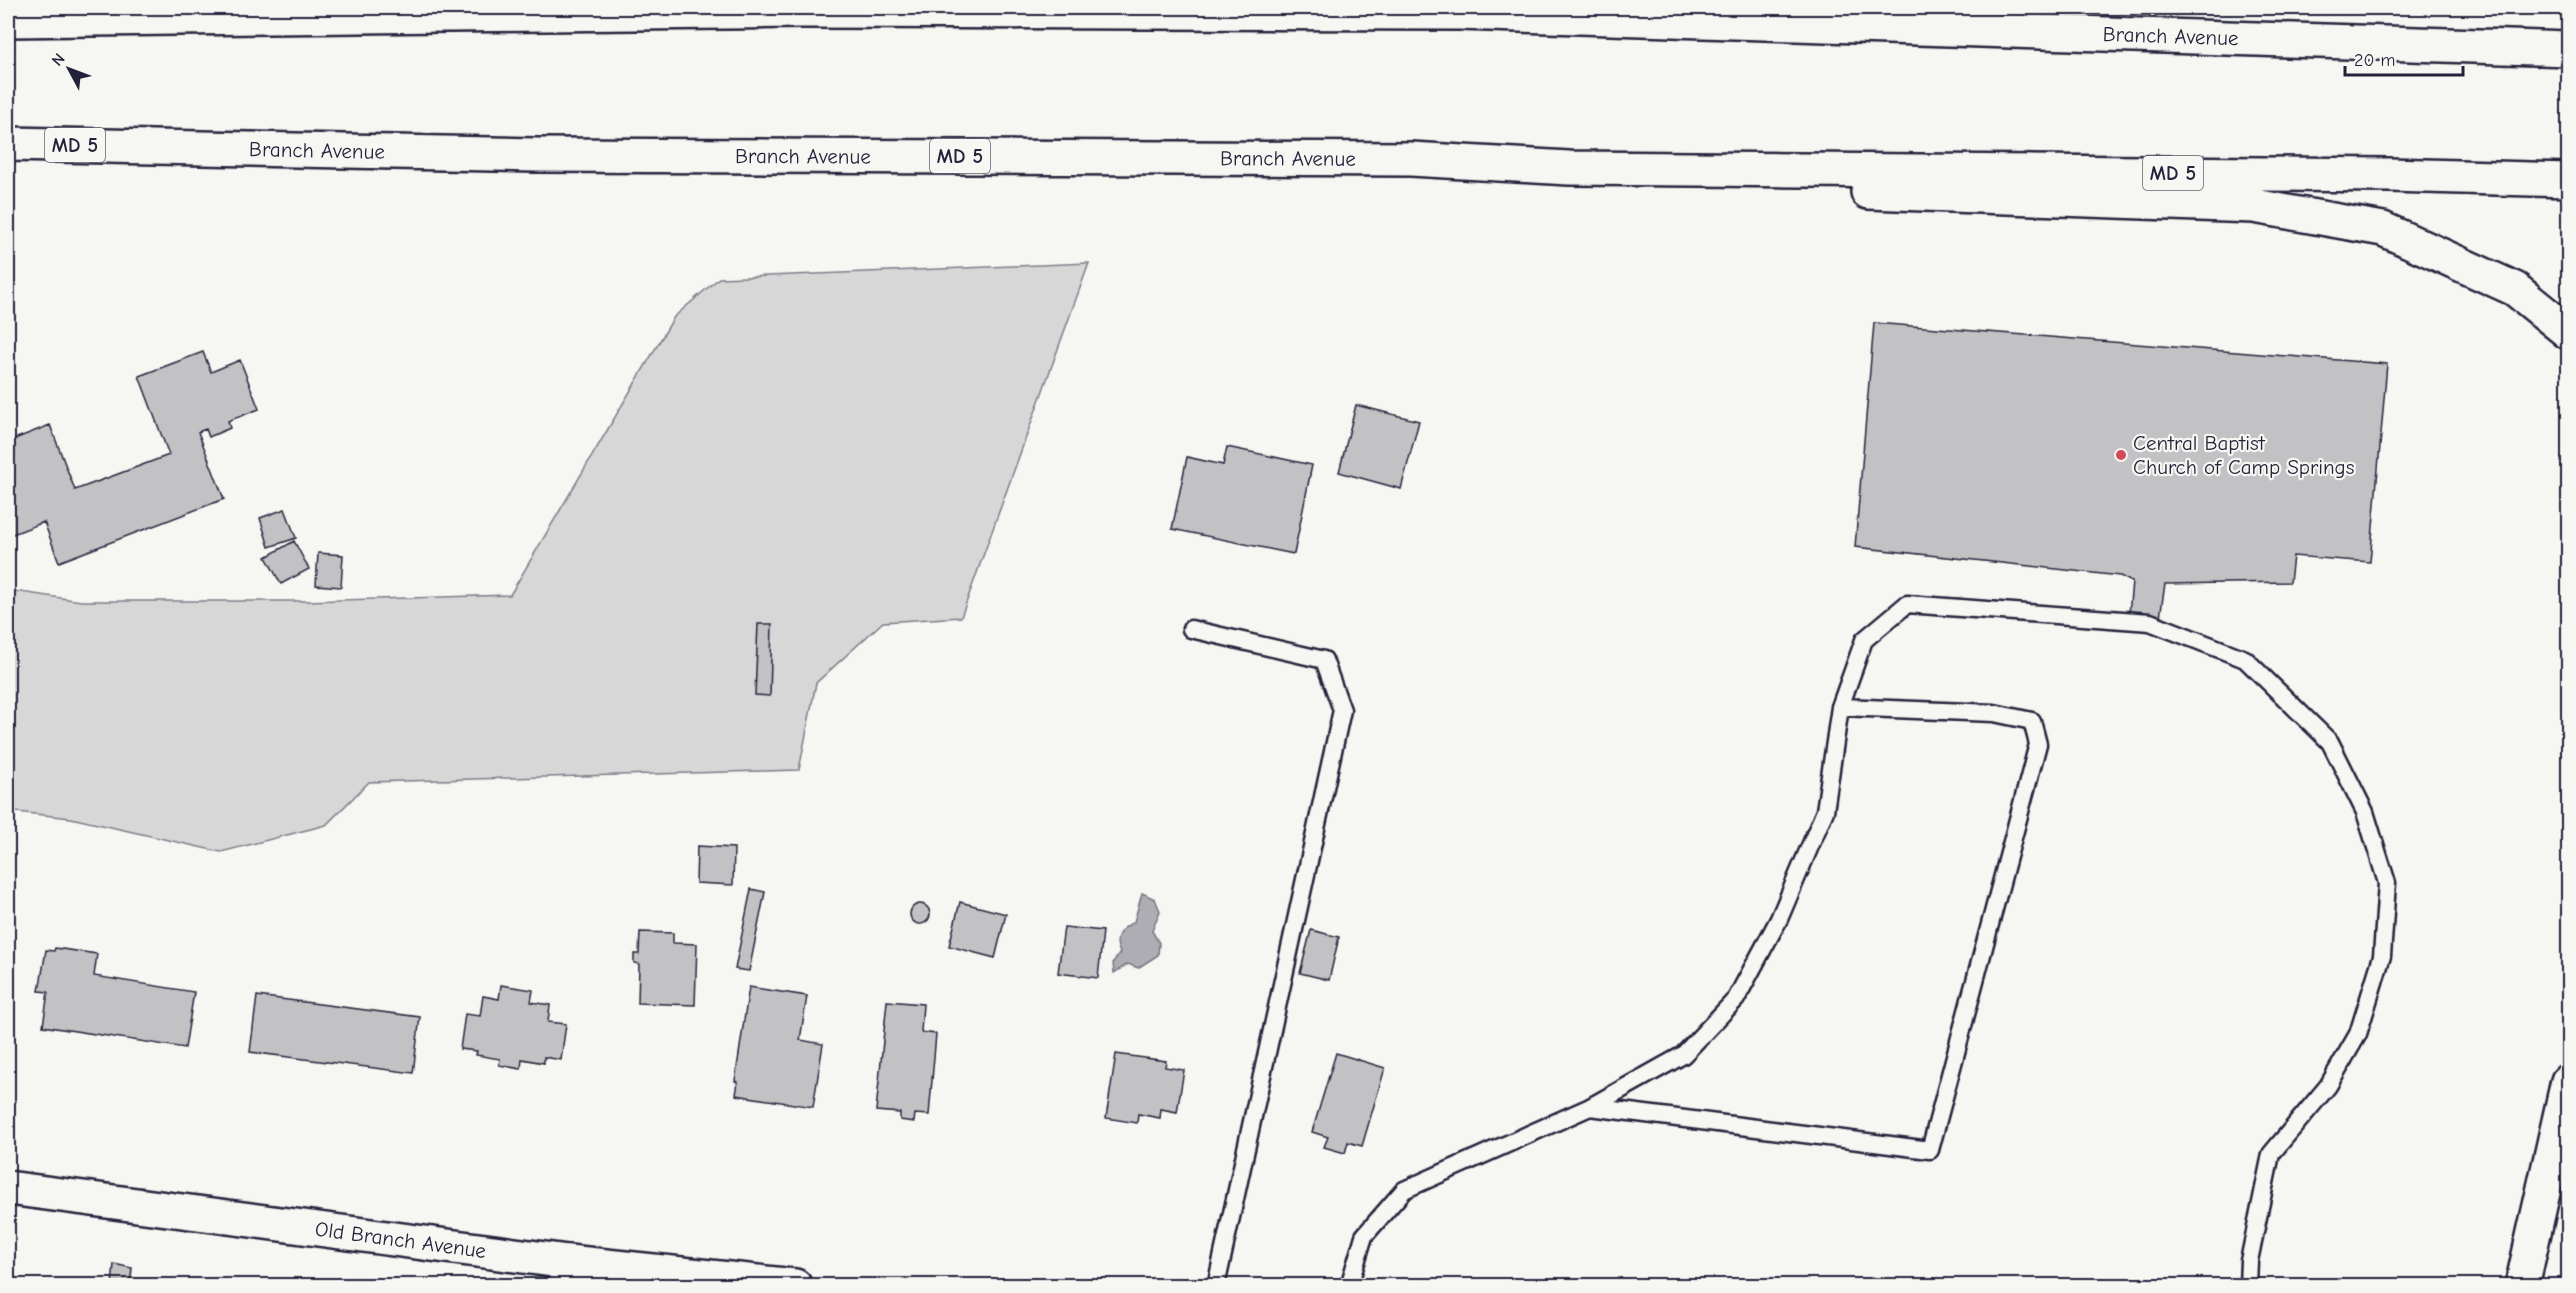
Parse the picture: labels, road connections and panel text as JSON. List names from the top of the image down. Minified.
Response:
{"streets":{"main road":["Branch Avenue","MD 5","Old Branch Avenue"]},"places":["Central Baptist Church of Camp Springs"],"scale_bar":"20 m","north":"top left"}
